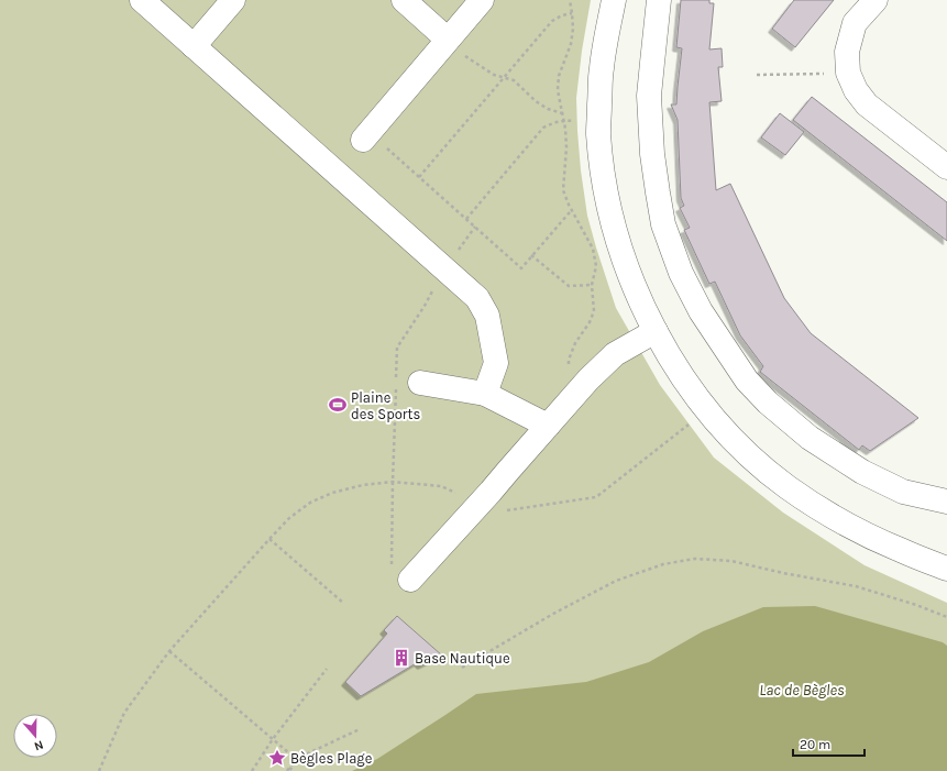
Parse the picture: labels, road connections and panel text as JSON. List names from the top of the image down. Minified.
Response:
{"water":["Lac de Bègles"],"places":{"sports":["Plaine des Sports"],"building":["Base Nautique"],"place":["Bègles Plage"]},"scale_bar":"20 m","north":"bottom"}
